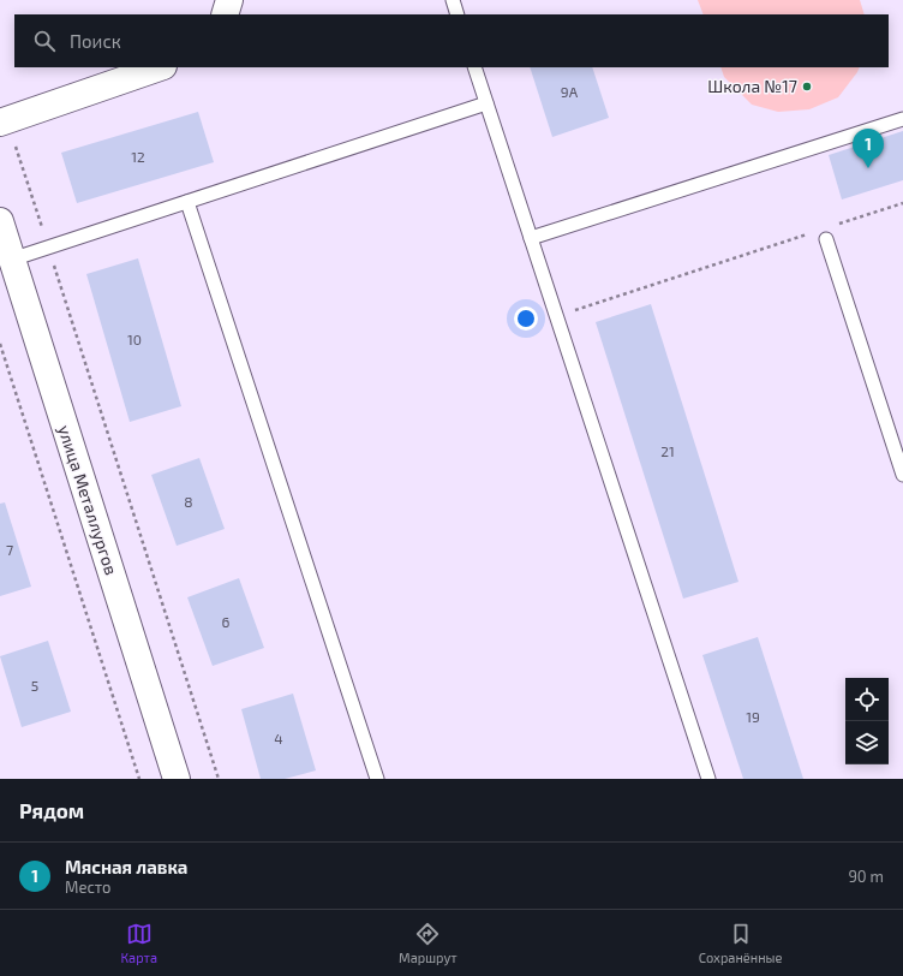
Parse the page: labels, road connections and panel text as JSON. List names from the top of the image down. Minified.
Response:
{"streets":{"street":["улица Металлургов"]},"places":["Школа №17"],"house_numbers":["9А","12","10","21","8","7","6","5","19","4"],"page":{"search":"Поиск","pins":"1","heading":"Рядом","list":[{"mark":"1","name":"Мясная лавка","note":"Место","value":"90 m"}],"nav":["Карта","Маршрут","Сохранённые"]}}
